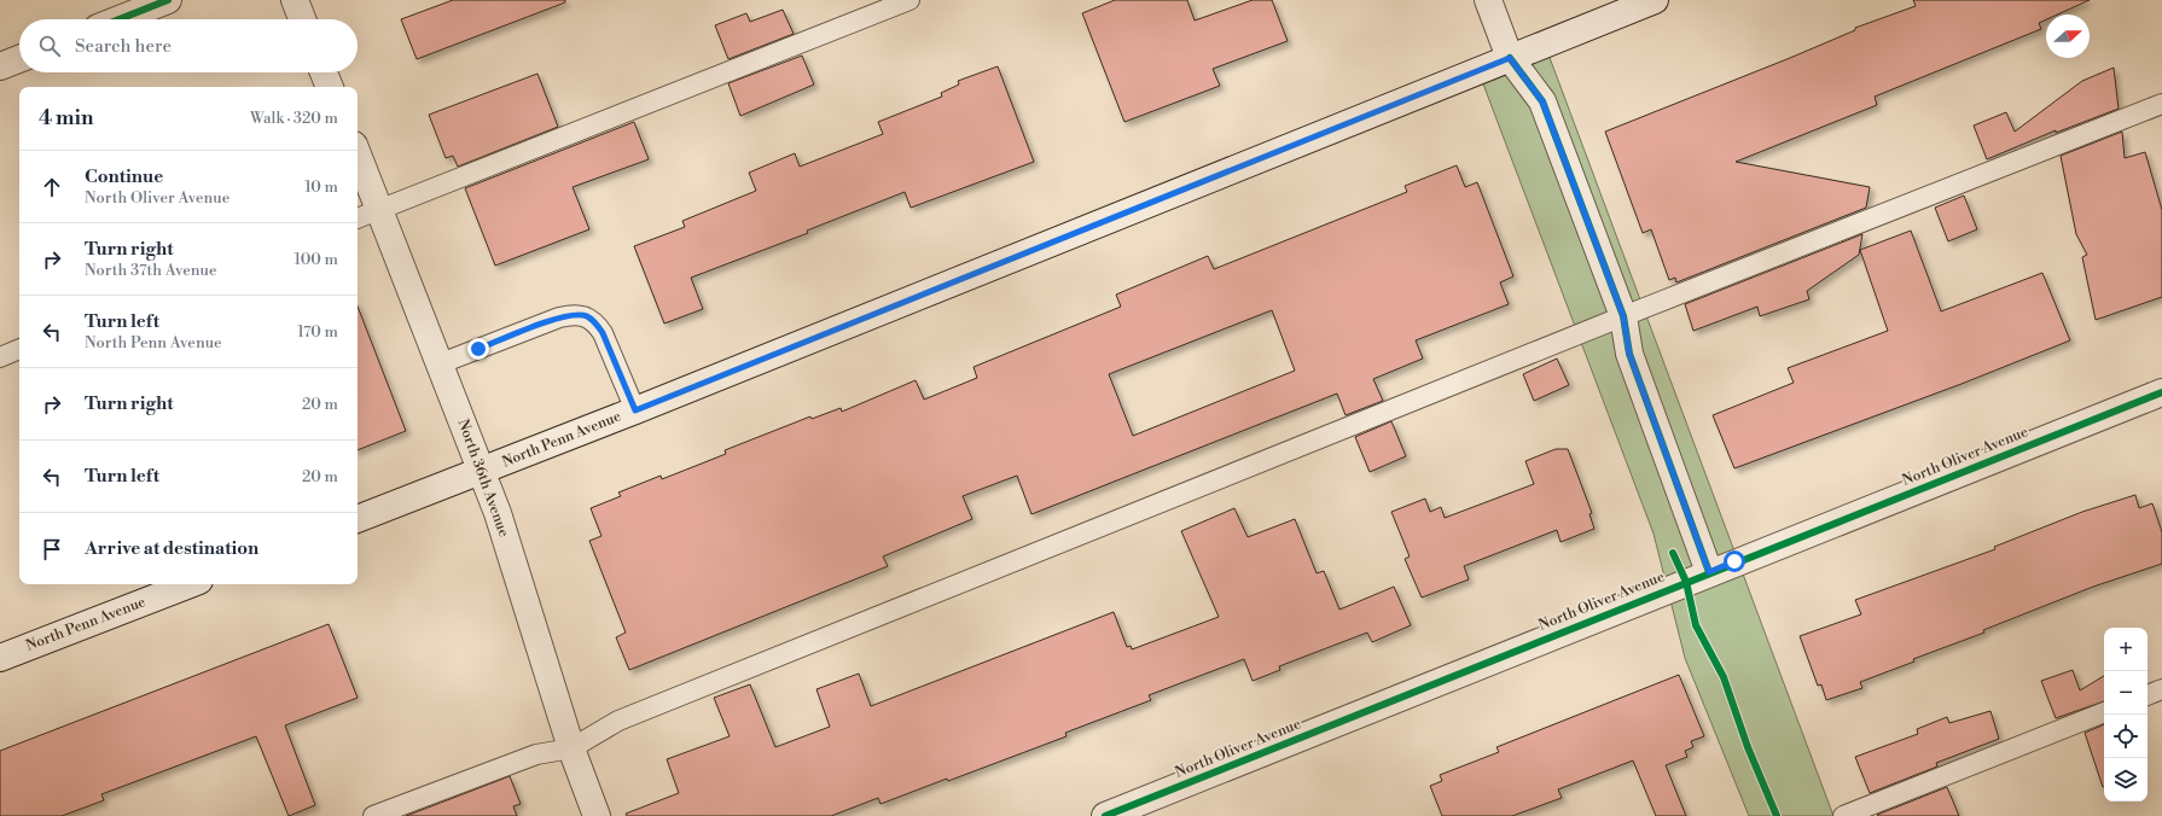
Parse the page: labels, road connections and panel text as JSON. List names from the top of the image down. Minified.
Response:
{"streets":{"street":["North Penn Avenue","North Oliver Avenue","North 36th Avenue"]},"crossings":[["North Penn Avenue","North 36th Avenue"]],"north":"right","page":{"search":"Search here","heading":["4 min","Walk · 320 m"],"list":[["Continue","North Oliver Avenue","10 m"],["Turn right","North 37th Avenue","100 m"],["Turn left","North Penn Avenue","170 m"],["Turn right","20 m"],["Turn left","20 m"],"Arrive at destination"],"map_buttons":["+","−"]}}
